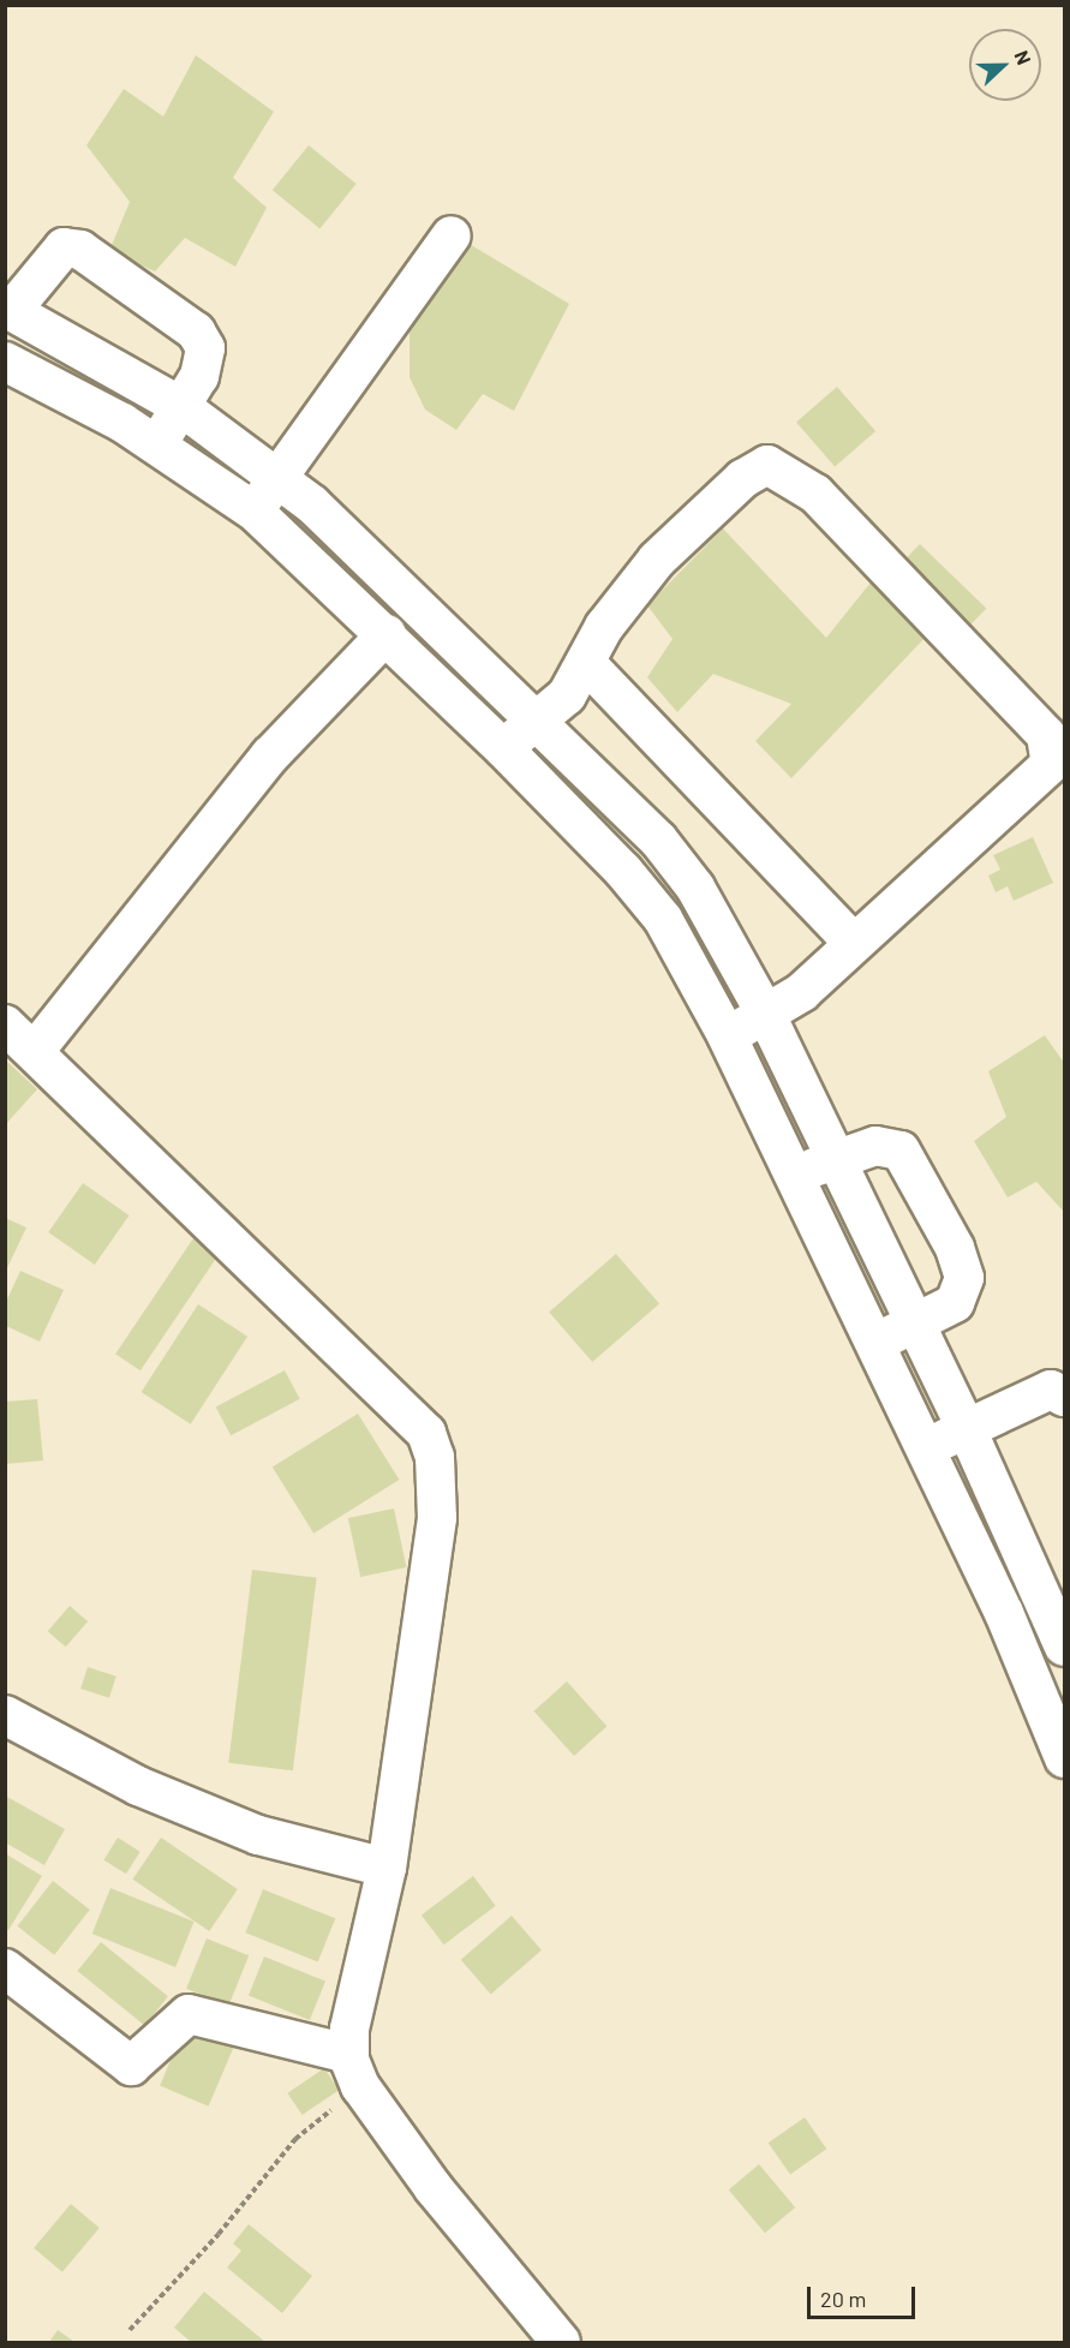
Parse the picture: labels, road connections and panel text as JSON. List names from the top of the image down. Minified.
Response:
{"scale_bar":"20 m","north":"right"}
